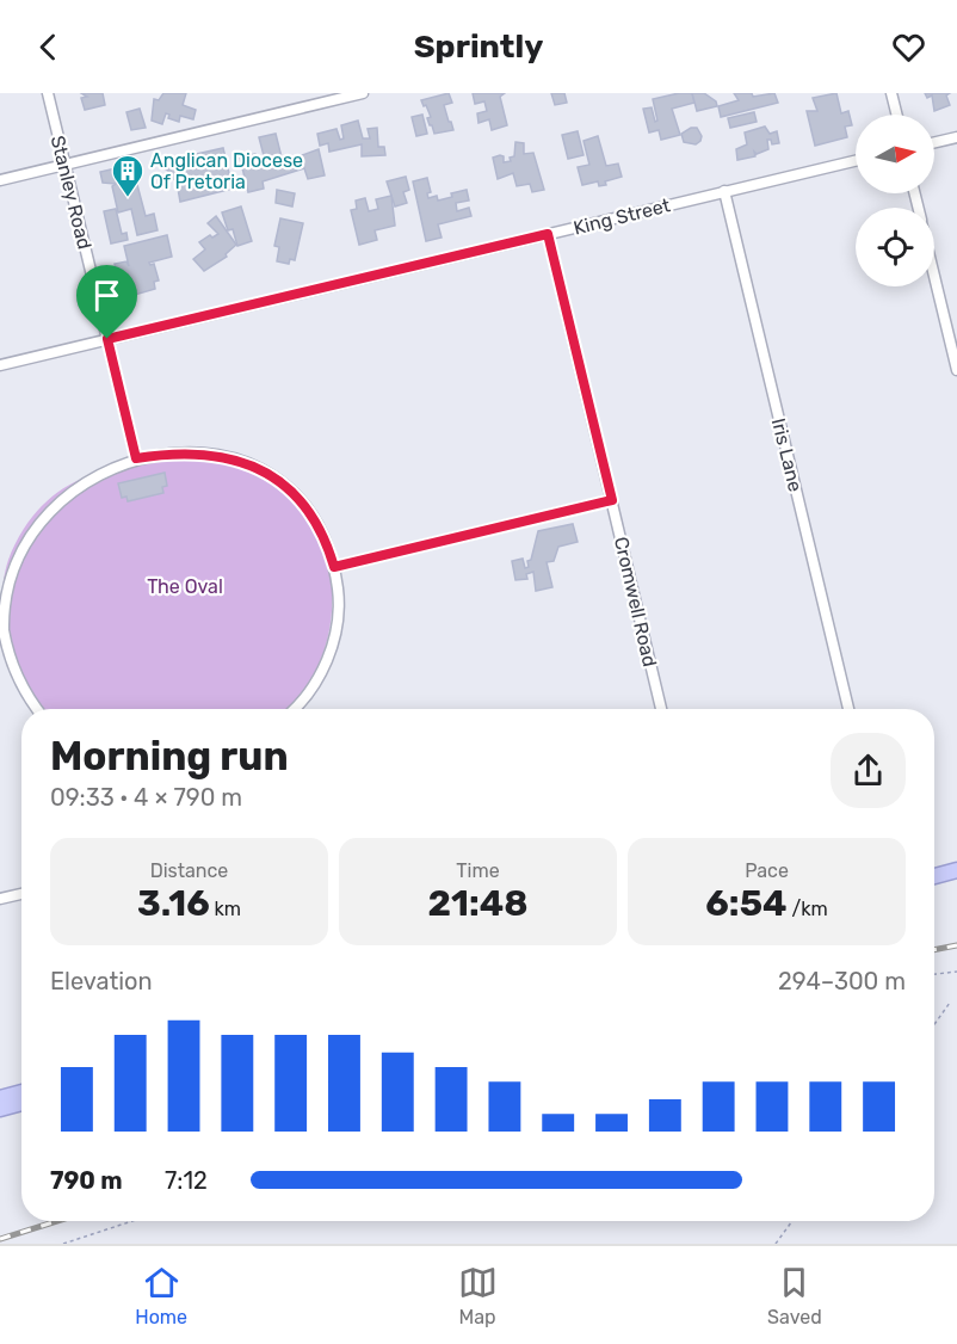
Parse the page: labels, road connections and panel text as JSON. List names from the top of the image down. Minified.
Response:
{"streets":{"street":["Stanley Road","King Street","Iris Lane","Cromwell Road"]},"crossings":[["Stanley Road","King Street"],["King Street","Iris Lane"],["King Street","Cromwell Road"]],"parks":["The Oval"],"places":{"building":["Anglican Diocese Of Pretoria"]},"north":"right","page":{"header":"Sprintly","heading":["Morning run","09:33 · 4 × 790 m"],"stats":[["Distance","3.16 km"],["Time","21:48"],["Pace","6:54 /km"]],"chart":["Elevation","294–300 m"],"list":[{"name":"790 m","note":"7:12"}],"tabs":["Home","Map","Saved"]}}
